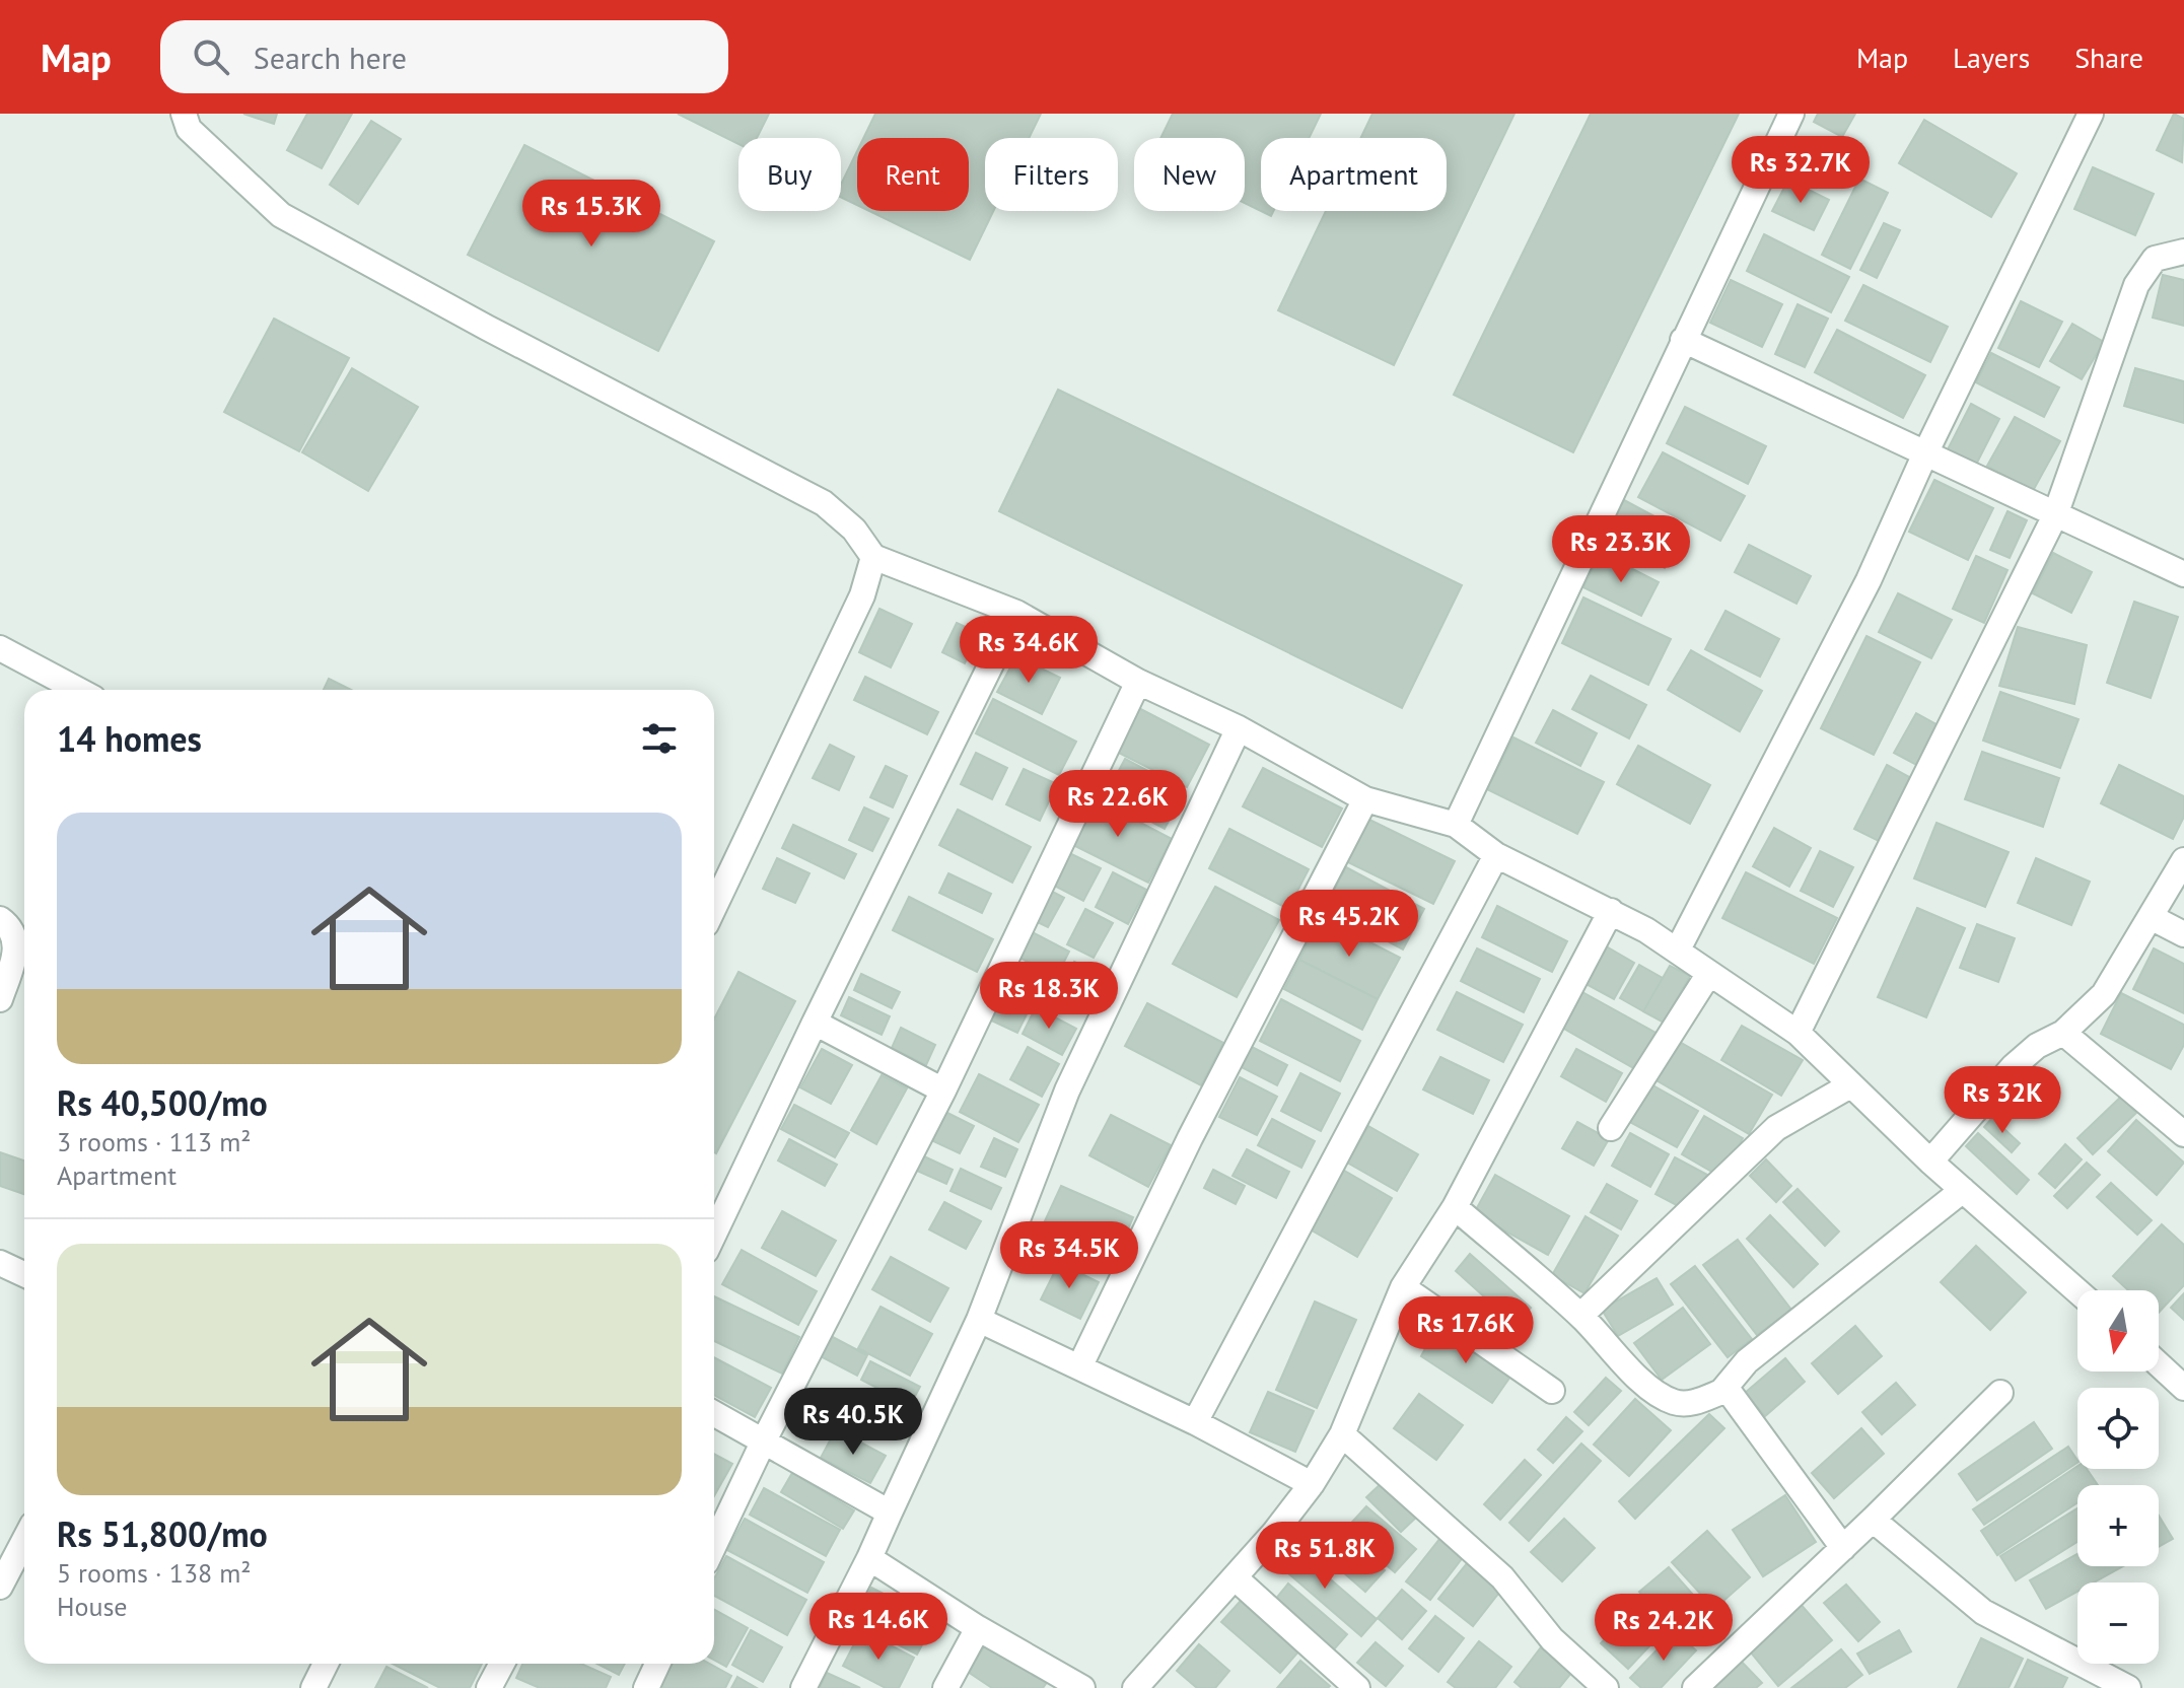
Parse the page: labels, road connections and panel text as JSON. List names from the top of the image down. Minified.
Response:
{"north":"bottom","page":{"header":"Map","search":"Search here","nav":["Map","Layers","Share"],"price":["Rs 32.7K","Rs 15.3K","Rs 23.3K","Rs 34.6K","Rs 22.6K","Rs 45.2K","Rs 18.3K","Rs 32K","Rs 34.5K","Rs 17.6K","Rs 40.5K","Rs 51.8K","Rs 14.6K","Rs 24.2K"],"chip":["Buy","Rent","Filters","New","Apartment"],"heading":"14 homes","list":[{"name":"Rs 40,500/mo","note":"3 rooms · 113 m² · Apartment"},{"name":"Rs 51,800/mo","note":"5 rooms · 138 m² · House"}],"map_buttons":["+","−"]}}
